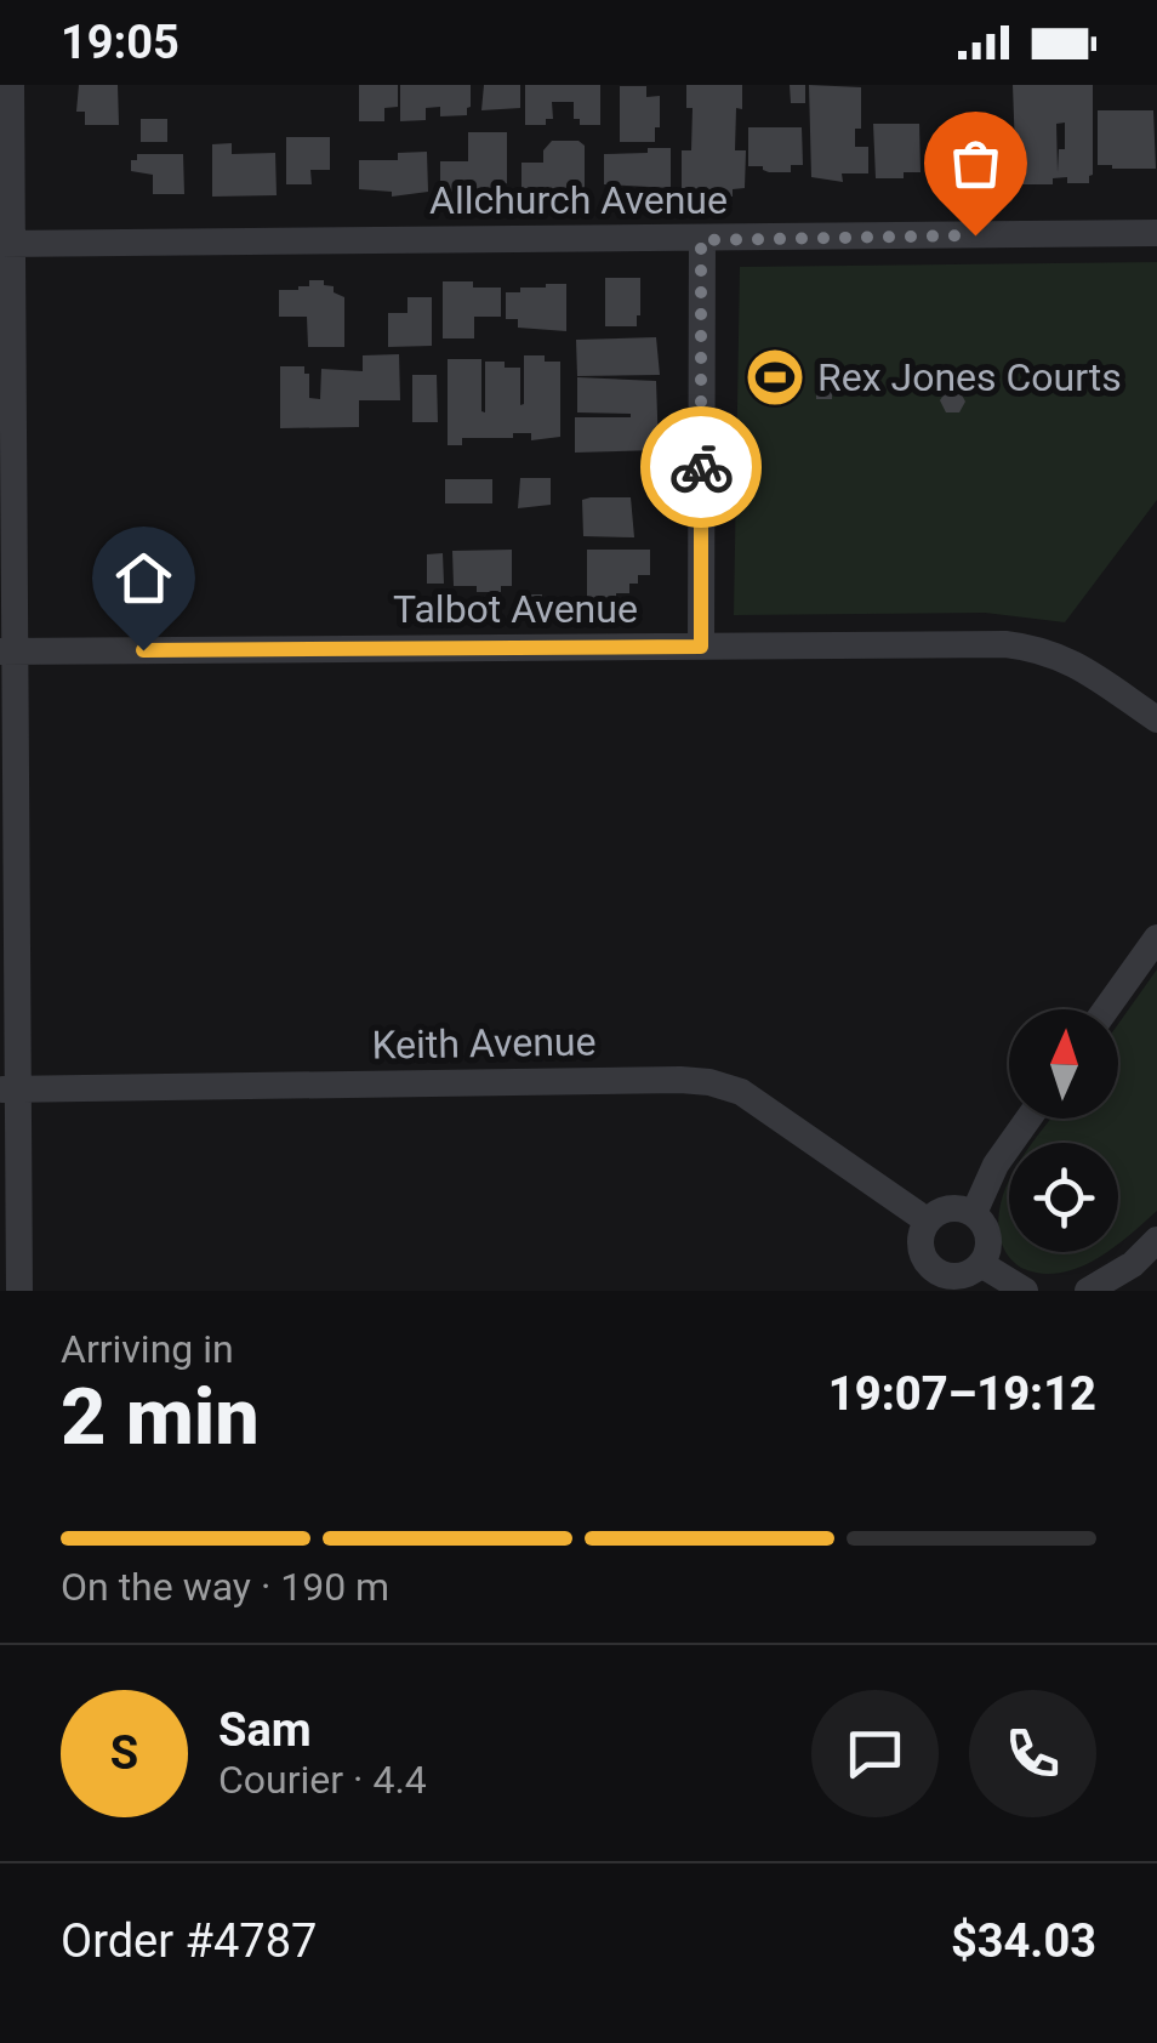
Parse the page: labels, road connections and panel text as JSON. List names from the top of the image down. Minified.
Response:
{"streets":{"street":["Allchurch Avenue","Talbot Avenue","Keith Avenue"]},"places":{"sports":["Rex Jones Courts"]},"north":"top","page":{"status":"19:05","heading":["2 min","Arriving in","19:07–19:12"],"panel":["Sam","Courier · 4.4","Order #4787","$34.03"],"bar":"On the way · 190 m","round":"S"}}
